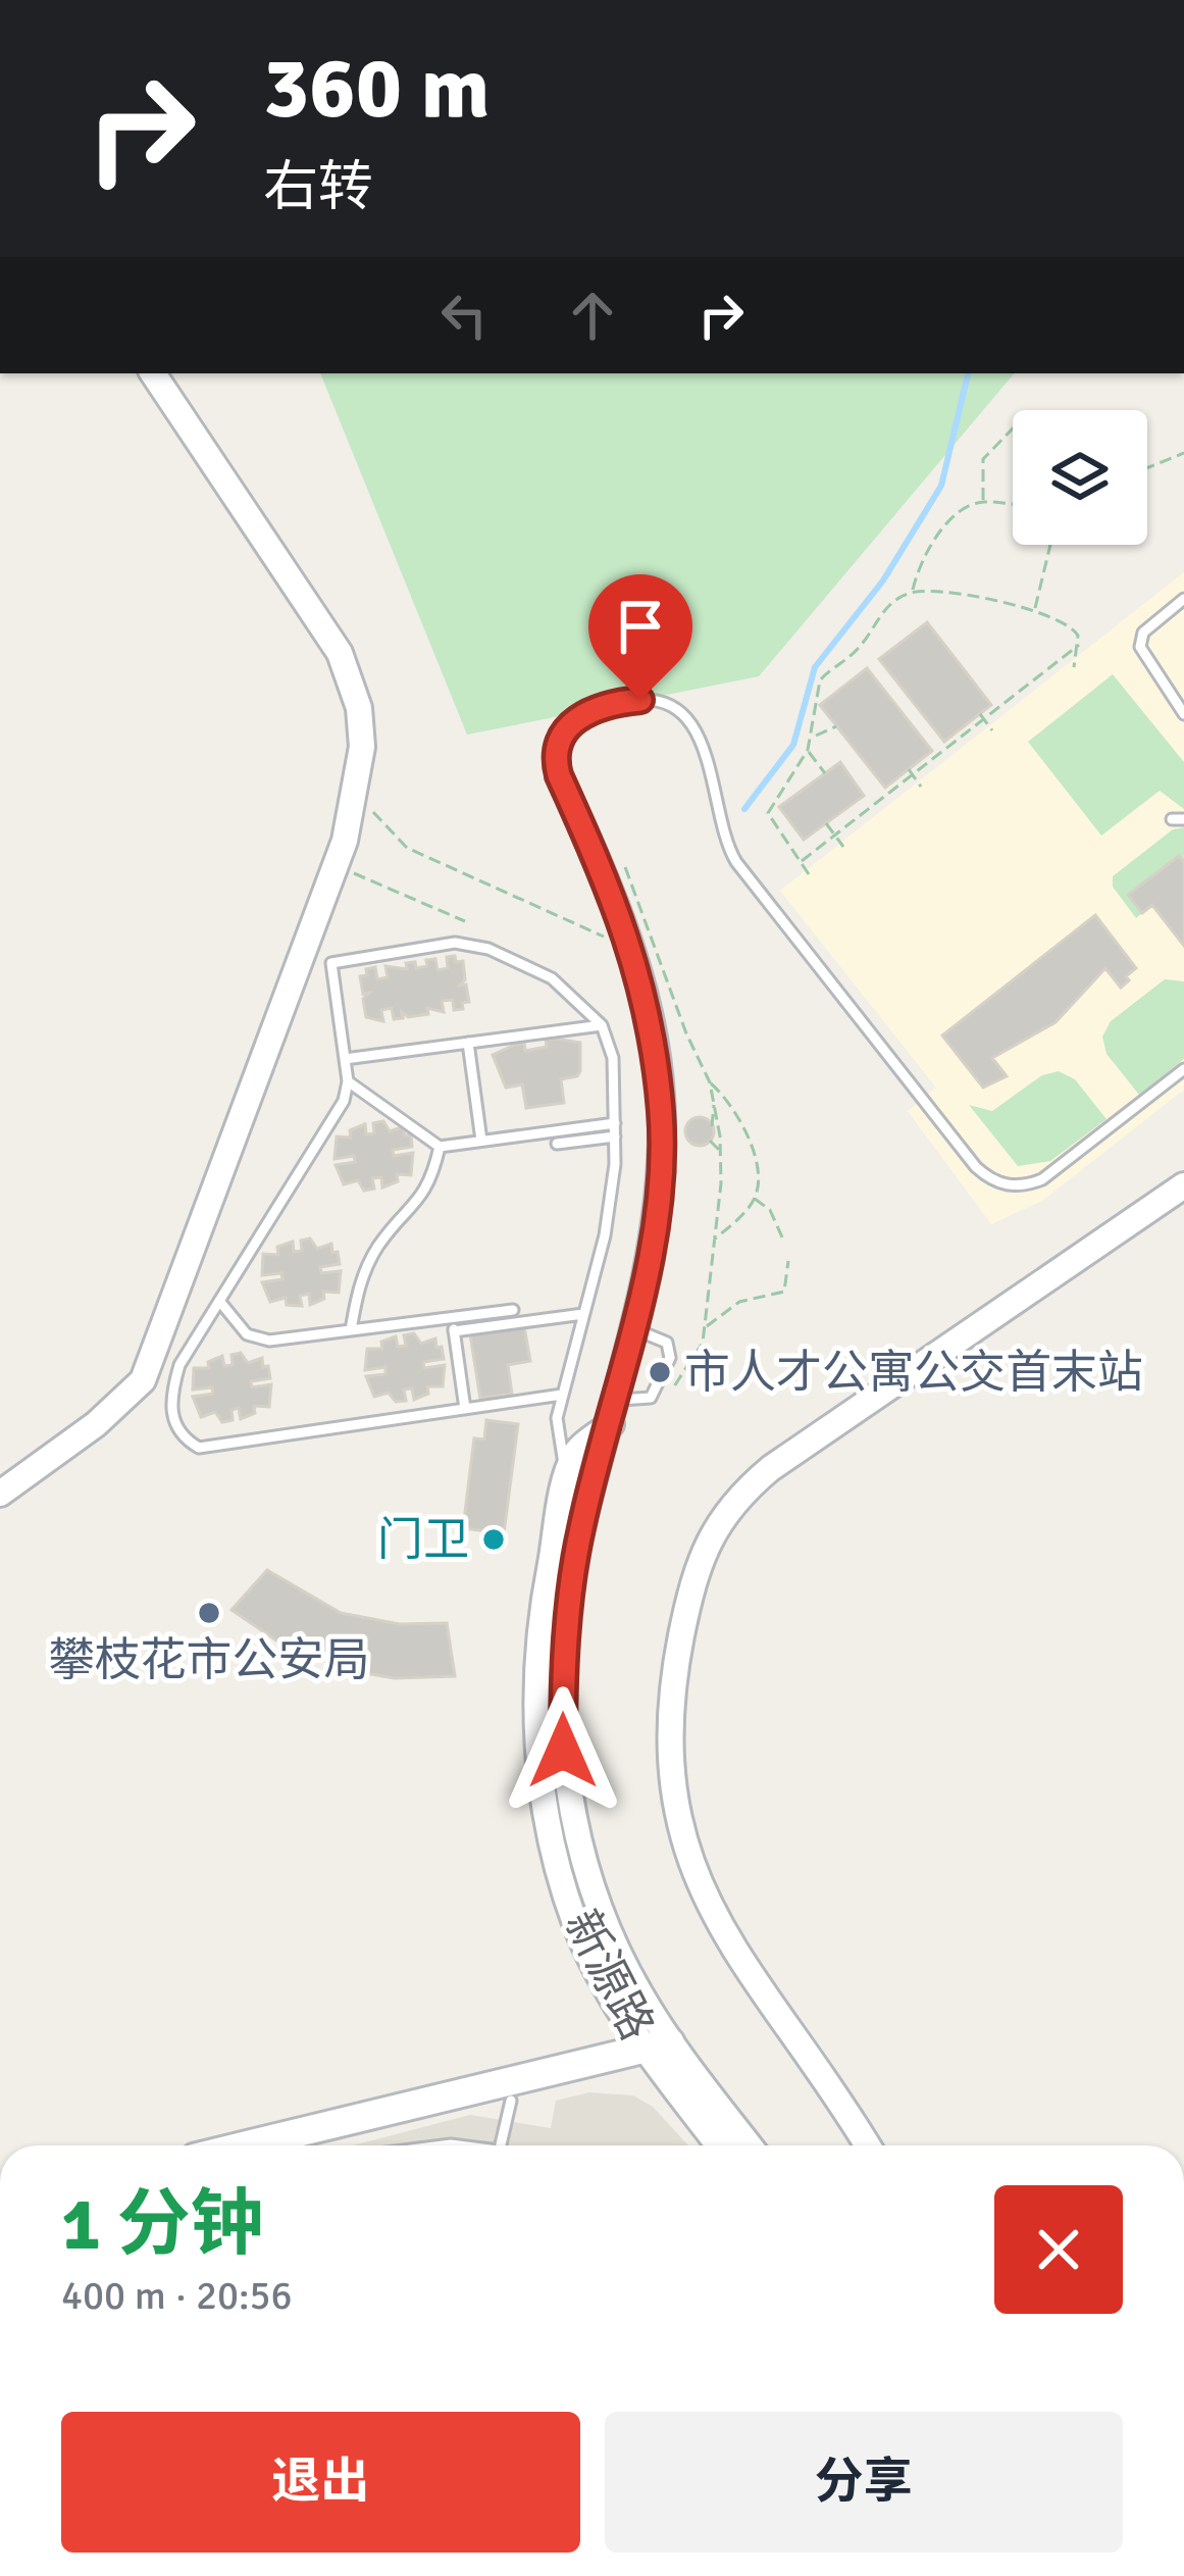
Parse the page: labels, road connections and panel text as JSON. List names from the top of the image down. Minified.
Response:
{"streets":{"street":["新源路"]},"places":["市人才公寓公交首末站","门卫","攀枝花市公安局"],"page":{"turn":["360 m","右转"],"heading":["1 分钟","400 m · 20:56"],"buttons":["退出","分享"]}}
